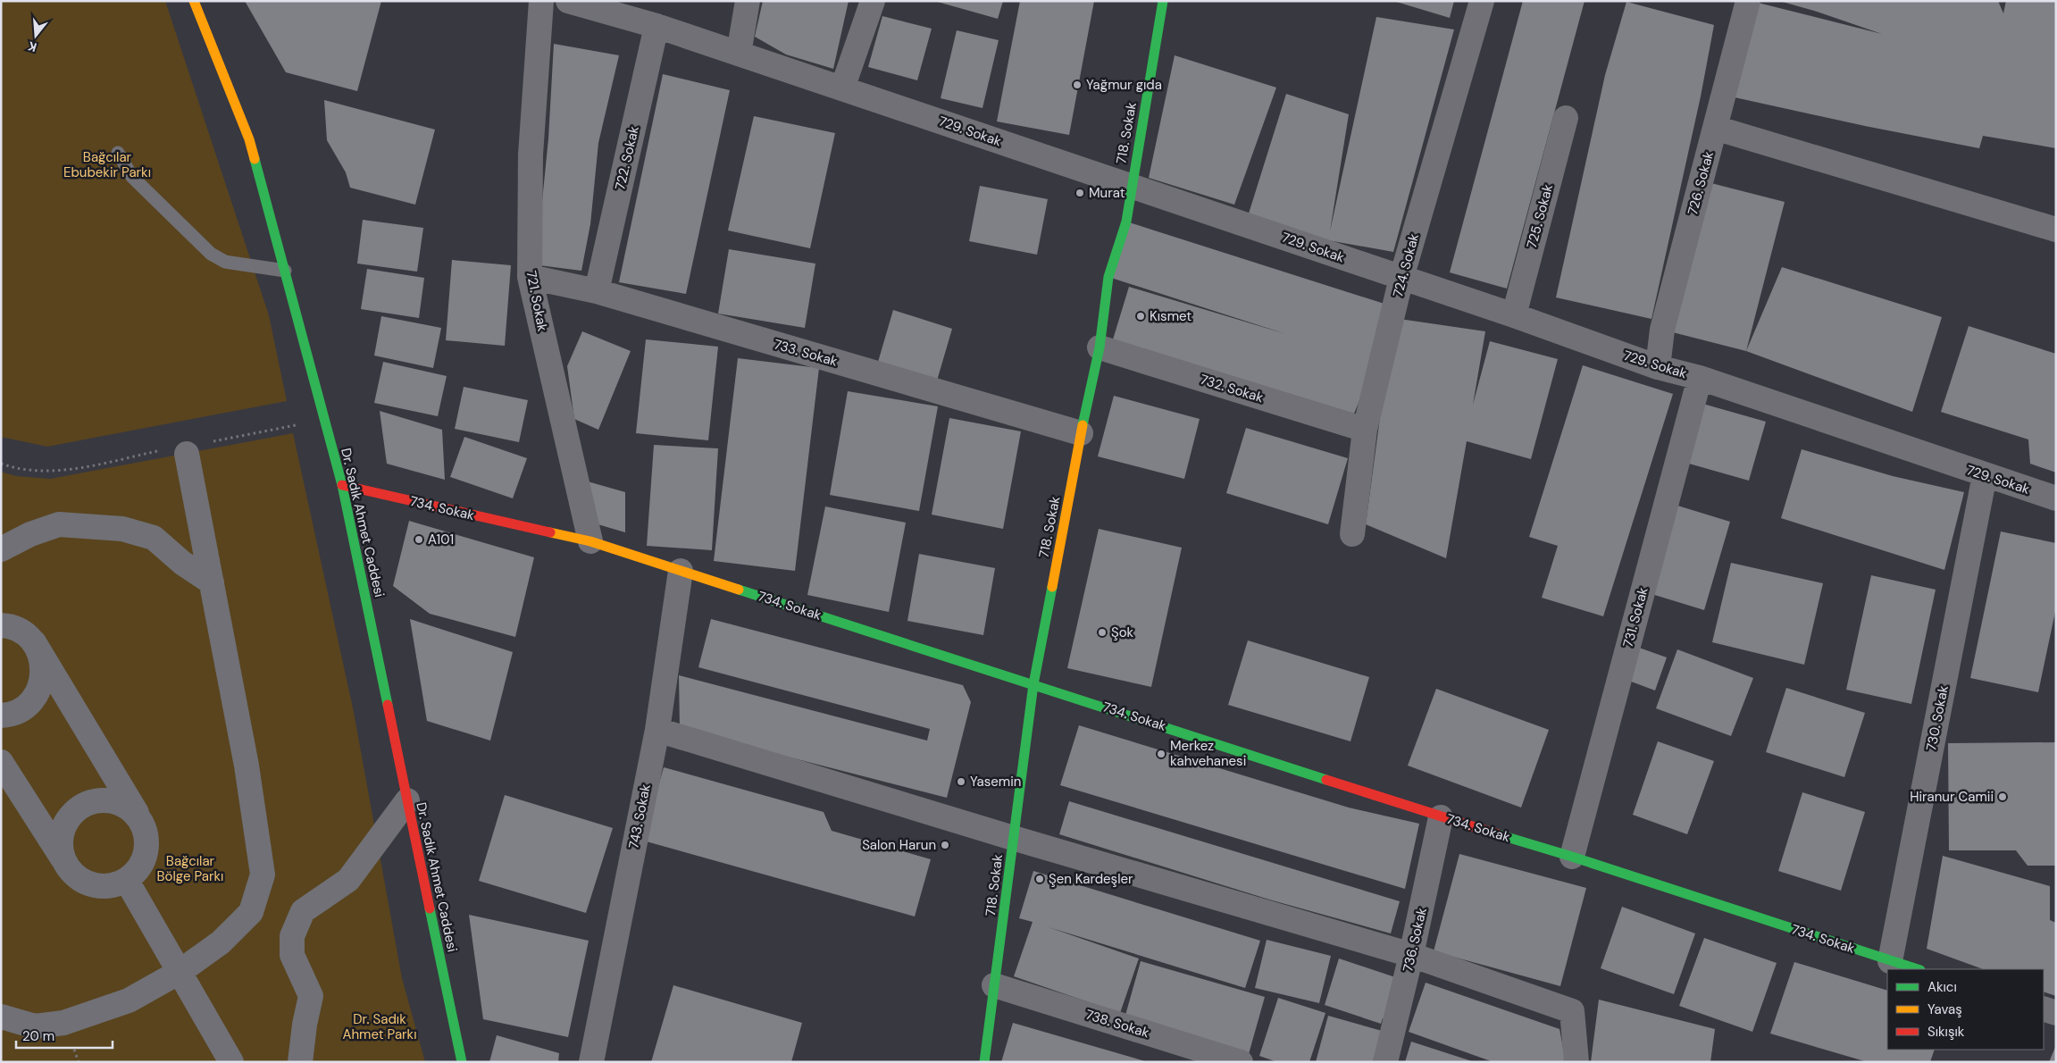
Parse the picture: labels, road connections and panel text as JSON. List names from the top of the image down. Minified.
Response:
{"streets":{"street":["729. Sokak","718. Sokak","722. Sokak","726. Sokak","725. Sokak","724. Sokak","721. Sokak","733. Sokak","732. Sokak","734. Sokak","Dr. Sadık Ahmet Caddesi","731. Sokak","730. Sokak","743. Sokak","736. Sokak","738. Sokak"]},"crossings":[["729. Sokak","718. Sokak"],["729. Sokak","722. Sokak"],["729. Sokak","726. Sokak"],["729. Sokak","725. Sokak"],["729. Sokak","724. Sokak"],["729. Sokak","731. Sokak"],["729. Sokak","730. Sokak"],["718. Sokak","733. Sokak"],["718. Sokak","732. Sokak"],["718. Sokak","734. Sokak"],["718. Sokak","738. Sokak"],["722. Sokak","733. Sokak"],["724. Sokak","732. Sokak"],["721. Sokak","733. Sokak"],["721. Sokak","734. Sokak"],["734. Sokak","Dr. Sadık Ahmet Caddesi"],["734. Sokak","731. Sokak"],["734. Sokak","730. Sokak"],["734. Sokak","743. Sokak"],["734. Sokak","736. Sokak"]],"parks":["Bağcılar Ebubekir Parkı","Bağcılar Bölge Parkı","Dr. Sadık Ahmet Parkı"],"places":["Yağmur gıda","Murat","Kısmet","A101","Şok","Merkez kahvehanesi","Yasemin","Hiranur Camii","Salon Harun","Şen Kardeşler"],"legend":["Akıcı","Yavaş","Sıkışık"],"scale_bar":"20 m","north":"bottom"}
